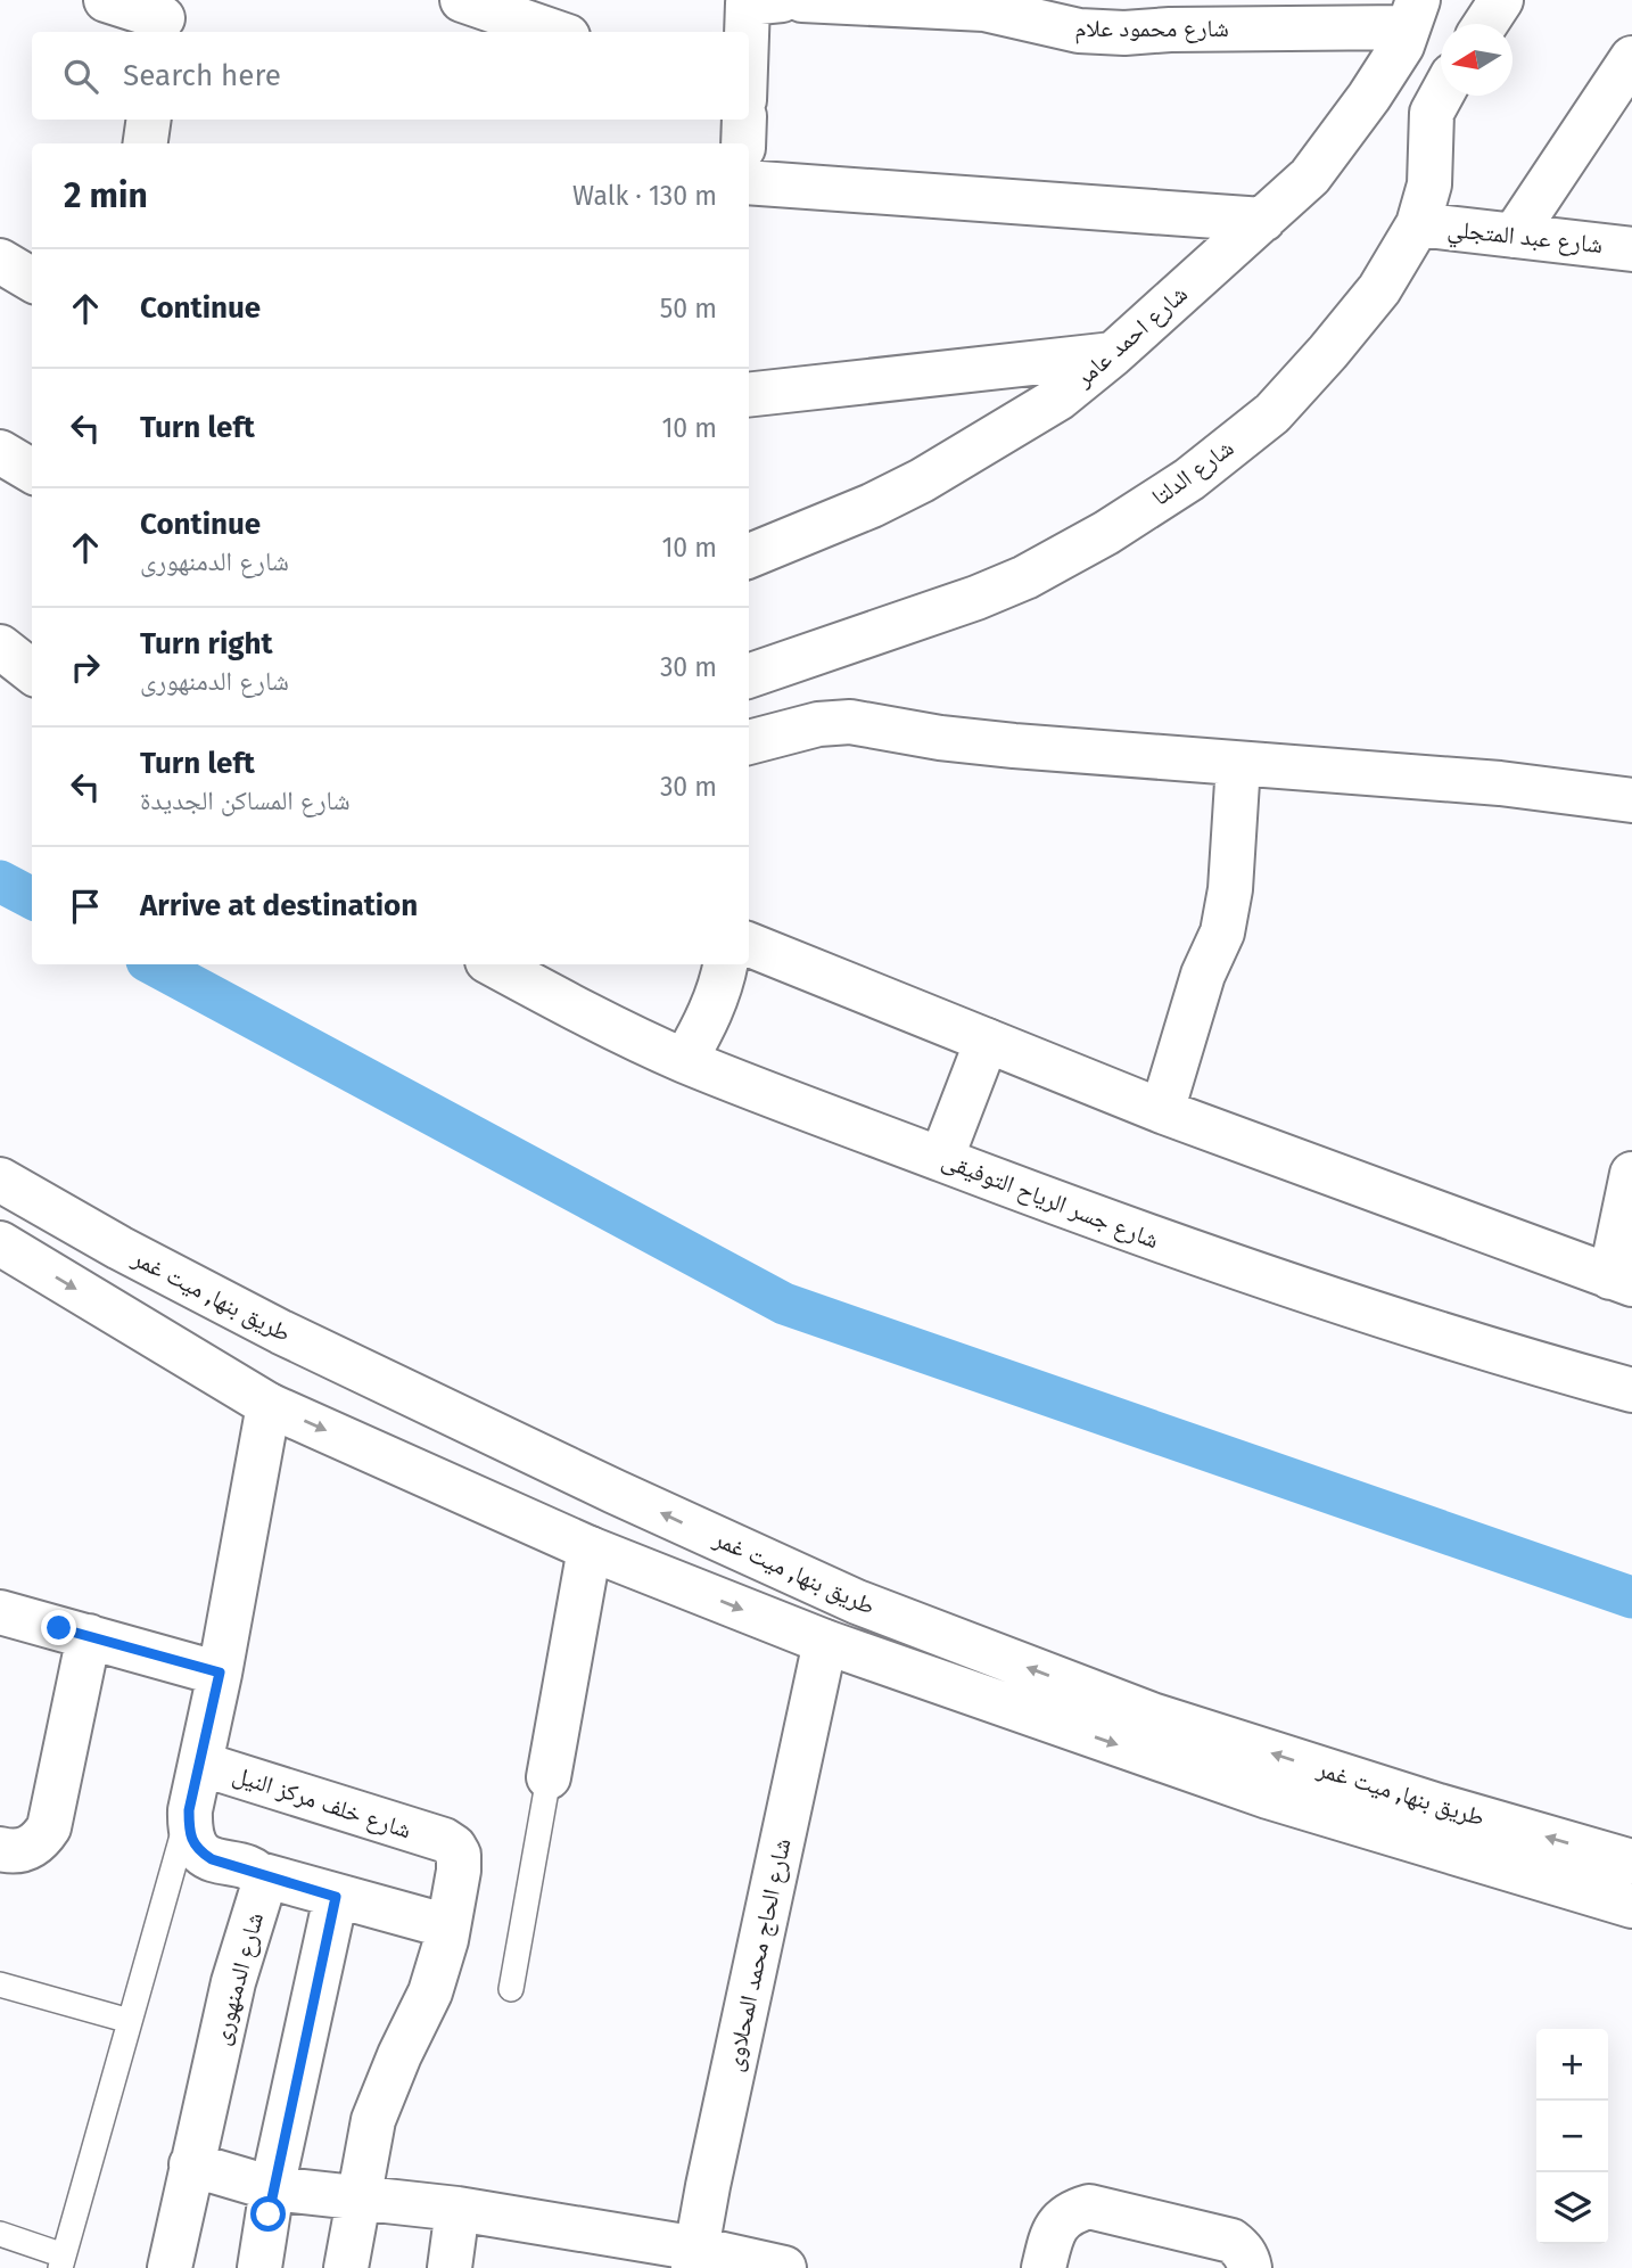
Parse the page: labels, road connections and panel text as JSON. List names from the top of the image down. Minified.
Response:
{"streets":{"main road":["شارع محمود علام","شارع عبد المتجلي","شارع احمد عامر","شارع الدلتا","شارع جسر الرياح التوفيقى","طريق بنها, ميت غمر","شارع خلف مركز النيل","شارع الحاج محمد المحلاوى","شارع الدمنهورى"]},"crossings":[["شارع محمود علام","شارع احمد عامر"],["شارع عبد المتجلي","شارع الدلتا"],["طريق بنها, ميت غمر","شارع الحاج محمد المحلاوى"]],"north":"left","page":{"search":"Search here","heading":["2 min","Walk · 130 m"],"list":[["Continue","50 m"],["Turn left","10 m"],["Continue","شارع الدمنهورى","10 m"],["Turn right","شارع الدمنهورى","30 m"],["Turn left","شارع المساكن الجديدة","30 m"],"Arrive at destination"],"map_buttons":["+","−"]}}
